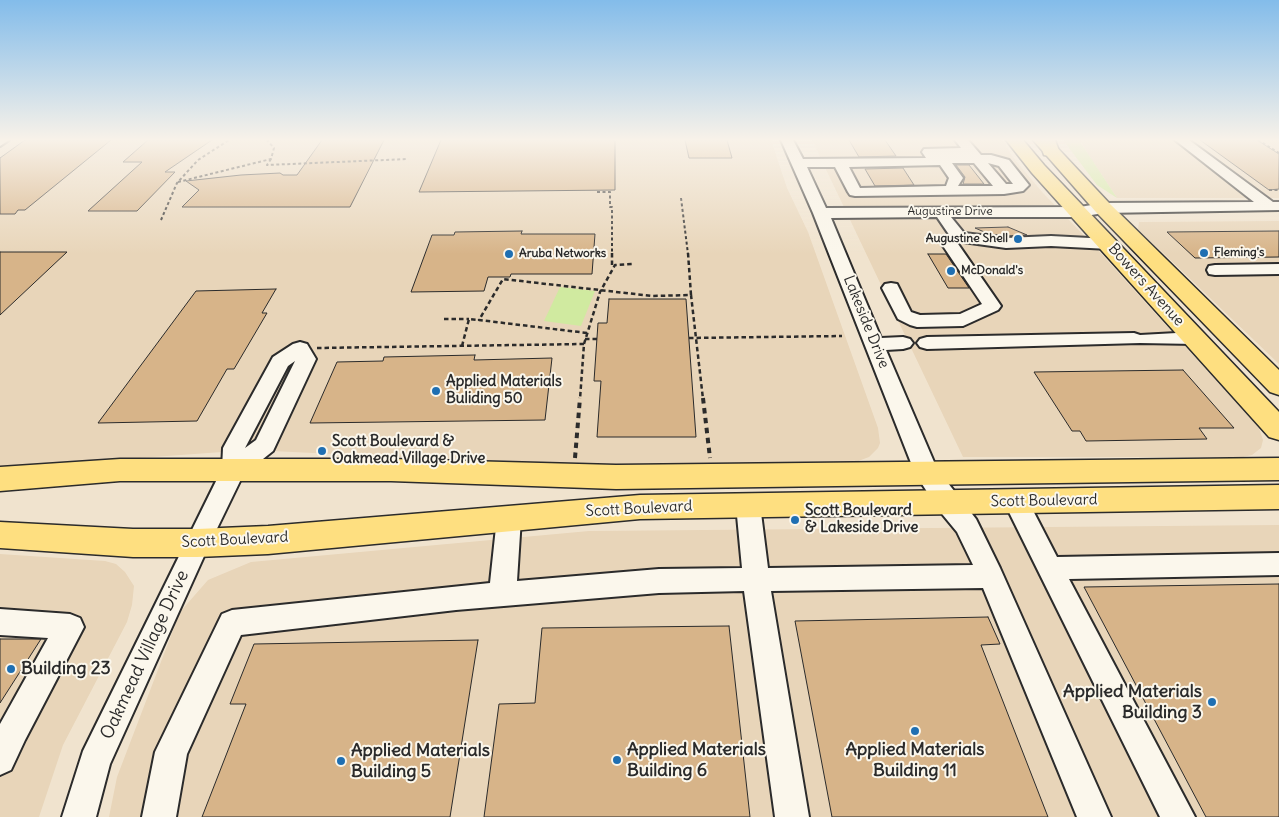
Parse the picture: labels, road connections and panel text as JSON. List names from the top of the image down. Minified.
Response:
{"streets":{"main road":["Bowers Avenue","Scott Boulevard"],"street":["Augustine Drive","Lakeside Drive","Oakmead Village Drive"]},"crossings":[["Augustine Drive","Bowers Avenue"],["Augustine Drive","Lakeside Drive"],["Lakeside Drive","Scott Boulevard"],["Scott Boulevard","Oakmead Village Drive"]],"places":["Augustine Shell","Fleming's","Aruba Networks","McDonald's","Applied Materials Buliding 50","Scott Boulevard & Oakmead Village Drive","Scott Boulevard & Lakeside Drive","Building 23","Applied Materials Building 3","Applied Materials Building 11","Applied Materials Building 6","Applied Materials Building 5"]}
